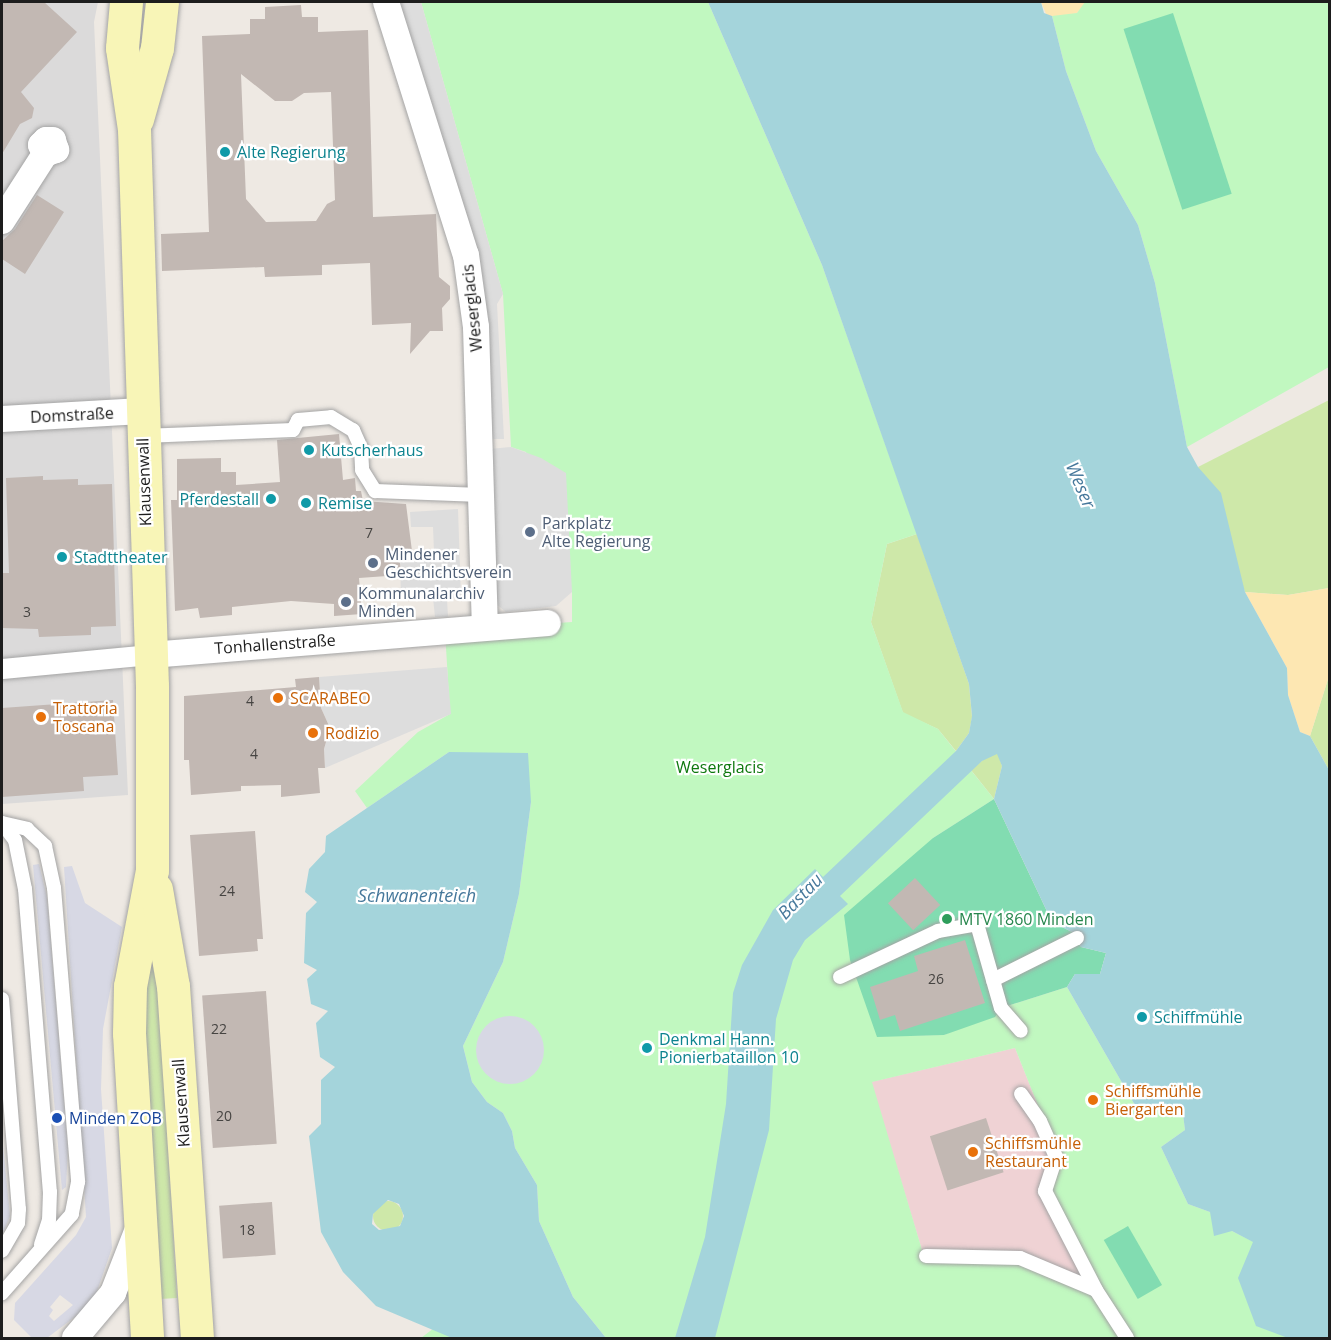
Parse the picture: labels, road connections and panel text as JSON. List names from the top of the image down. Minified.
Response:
{"streets":{"main road":["Klausenwall"],"street":["Weserglacis","Domstraße","Tonhallenstraße"]},"crossings":[["Weserglacis","Tonhallenstraße"],["Domstraße","Klausenwall"],["Klausenwall","Tonhallenstraße"]],"water":["Weser","Schwanenteich","Bastau"],"parks":["Weserglacis"],"places":["Alte Regierung","Kutscherhaus","Pferdestall","Remise","Parkplatz Alte Regierung","Stadttheater","Mindener Geschichtsverein","Kommunalarchiv Minden","SCARABEO","Trattoria Toscana","Rodizio","MTV 1860 Minden","Schiffmühle","Denkmal Hann. Pionierbataillon 10","Schiffsmühle Biergarten","Minden ZOB","Schiffsmühle Restaurant"],"house_numbers":["7","3","4","4","24","26","22","20","18"]}
